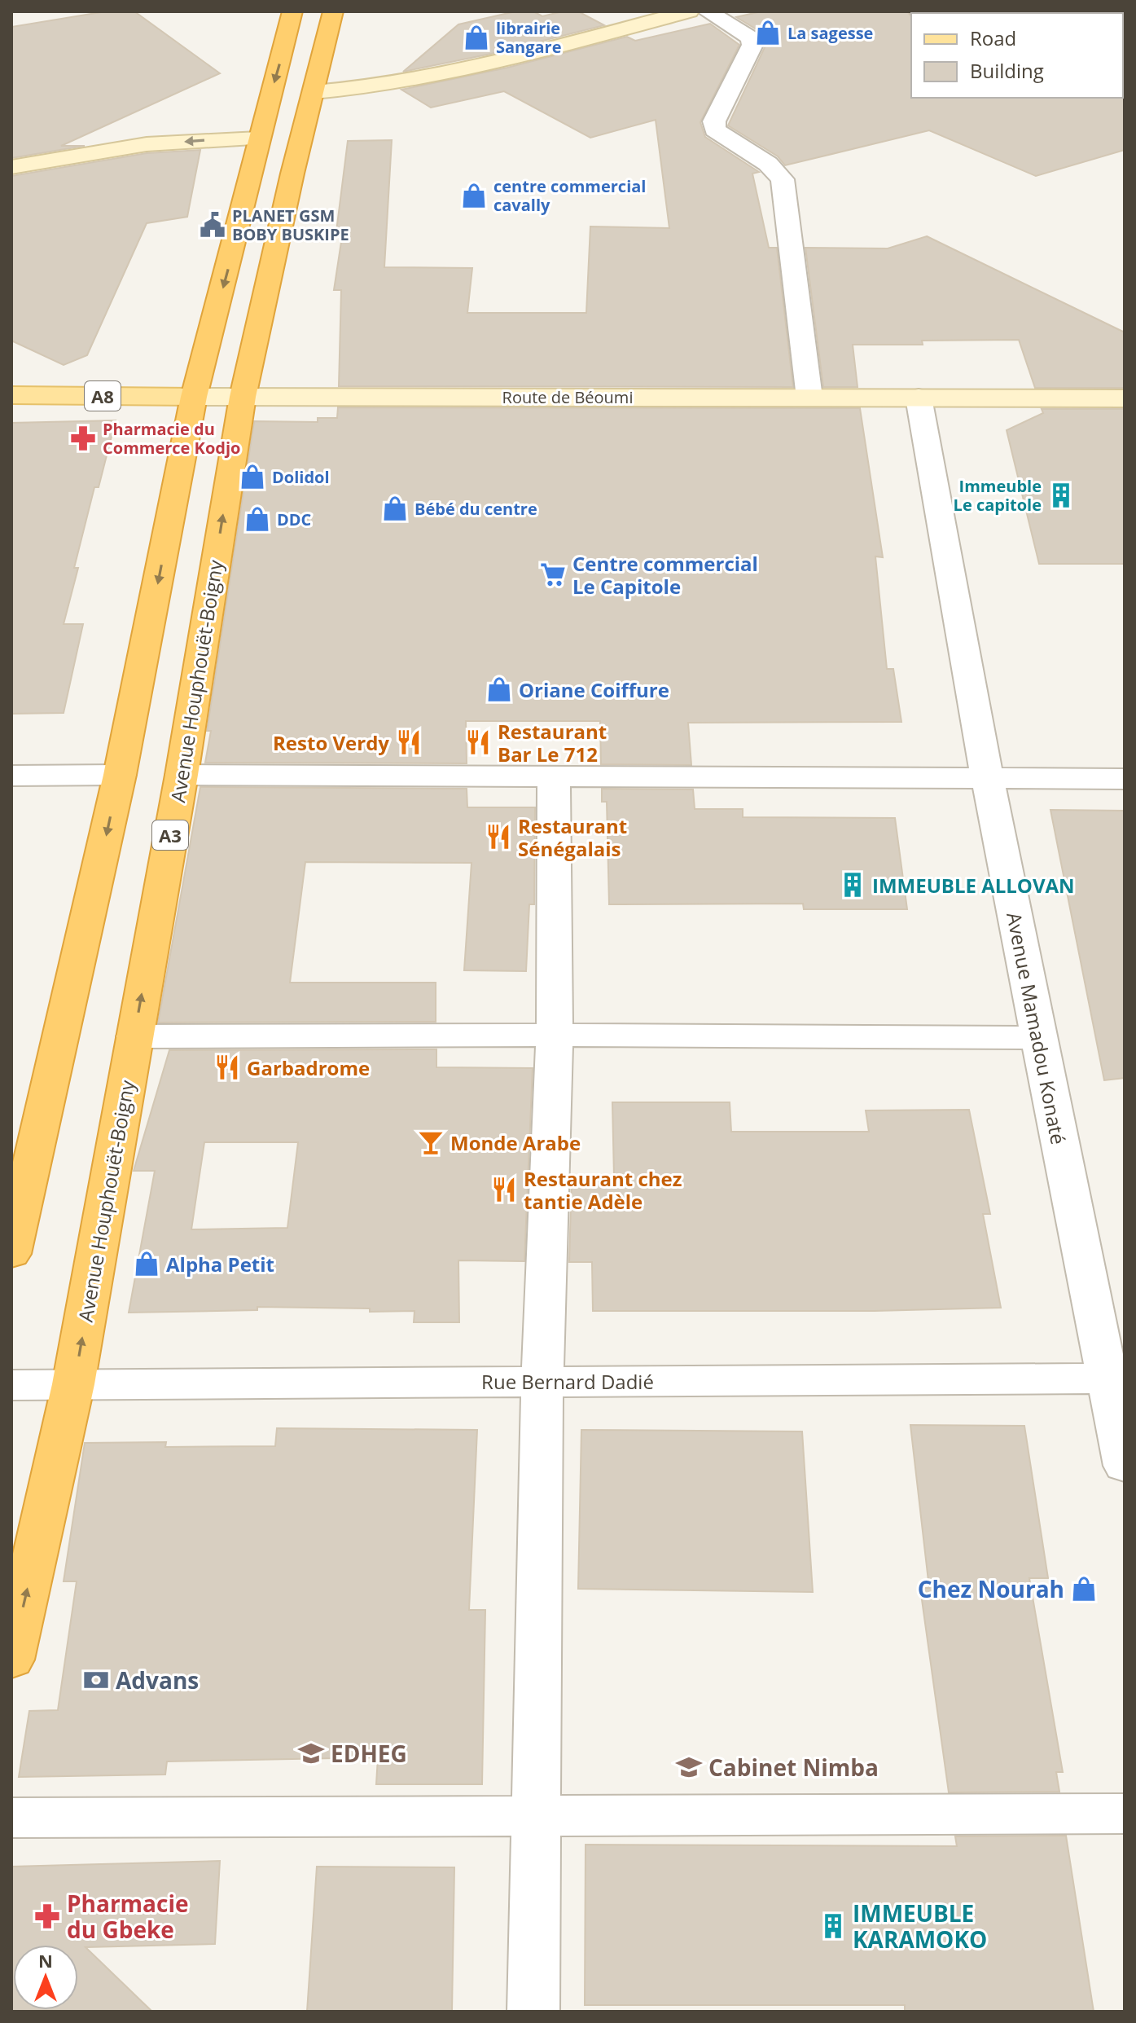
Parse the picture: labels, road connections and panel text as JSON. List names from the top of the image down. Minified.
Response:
{"streets":{"highway":["Avenue Houphouët-Boigny","A3"],"main road":["A8","Route de Béoumi"],"street":["Avenue Mamadou Konaté","Rue Bernard Dadié"]},"crossings":[["Route de Béoumi","Avenue Houphouët-Boigny"],["Route de Béoumi","Avenue Mamadou Konaté"],["Avenue Houphouët-Boigny","Rue Bernard Dadié"],["Avenue Mamadou Konaté","Rue Bernard Dadié"]],"places":{"shop":["La sagesse","librairie Sangare","centre commercial cavally","Dolidol","Bébé du centre","DDC","Oriane Coiffure","Alpha Petit","Chez Nourah"],"public building":["PLANET GSM BOBY BUSKIPE"],"pharmacy":["Pharmacie du Commerce Kodjo","Pharmacie du Gbeke"],"building":["Immeuble Le capitole","IMMEUBLE ALLOVAN","IMMEUBLE KARAMOKO"],"supermarket":["Centre commercial Le Capitole"],"restaurant":["Resto Verdy","Restaurant Bar Le 712","Restaurant Sénégalais","Garbadrome","Restaurant chez tantie Adèle"],"bar":["Monde Arabe"],"bank":["Advans"],"school or university":["EDHEG","Cabinet Nimba"]},"legend":["Road","Building"],"north":"top"}
